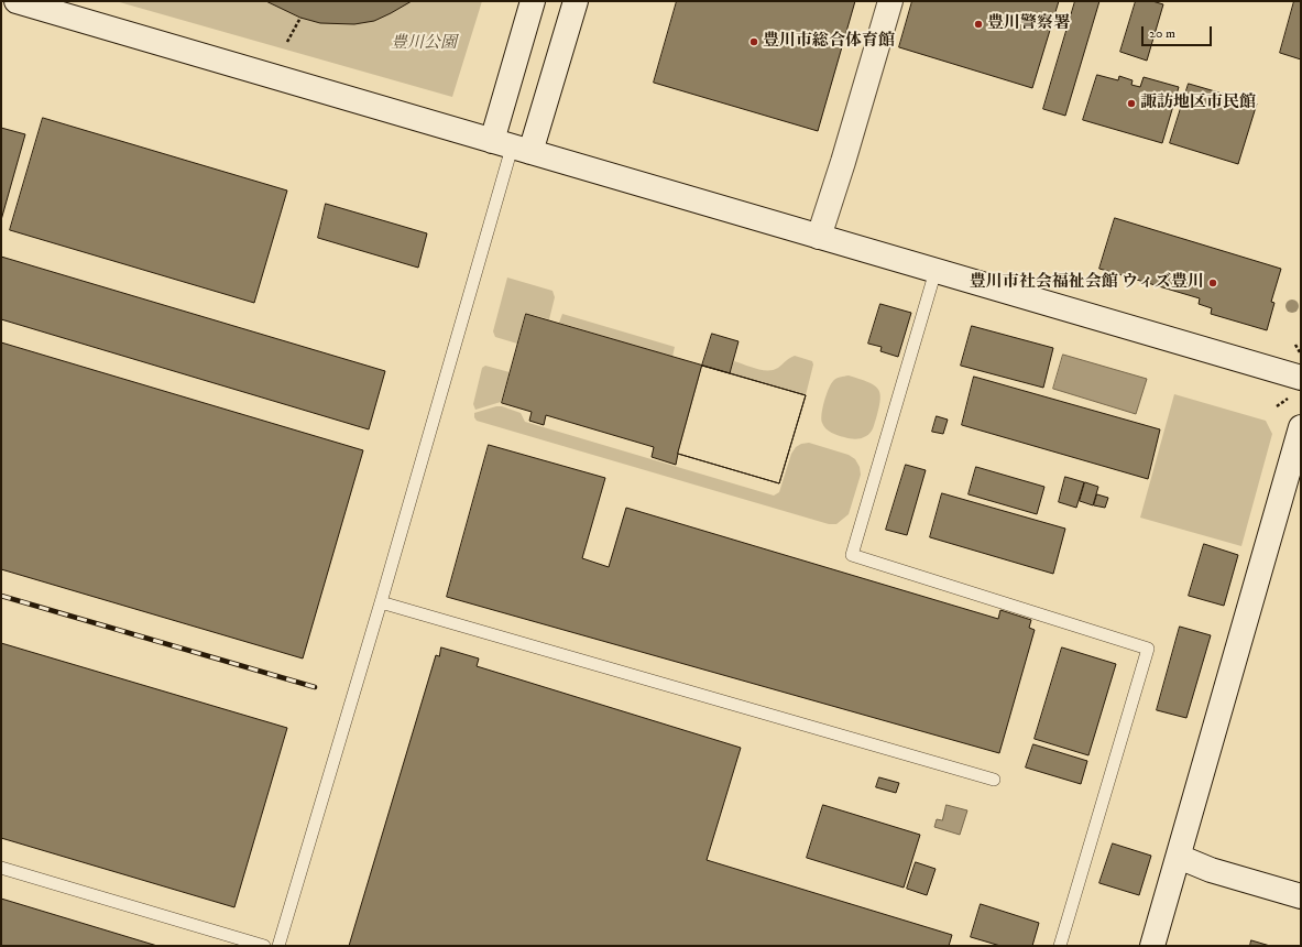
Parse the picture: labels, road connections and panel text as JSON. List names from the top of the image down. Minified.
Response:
{"parks":["豊川公園"],"places":["豊川警察署","豊川市総合体育館","諏訪地区市民館","豊川市社会福祉会館 ウィズ豊川"],"scale_bar":"20 m"}
